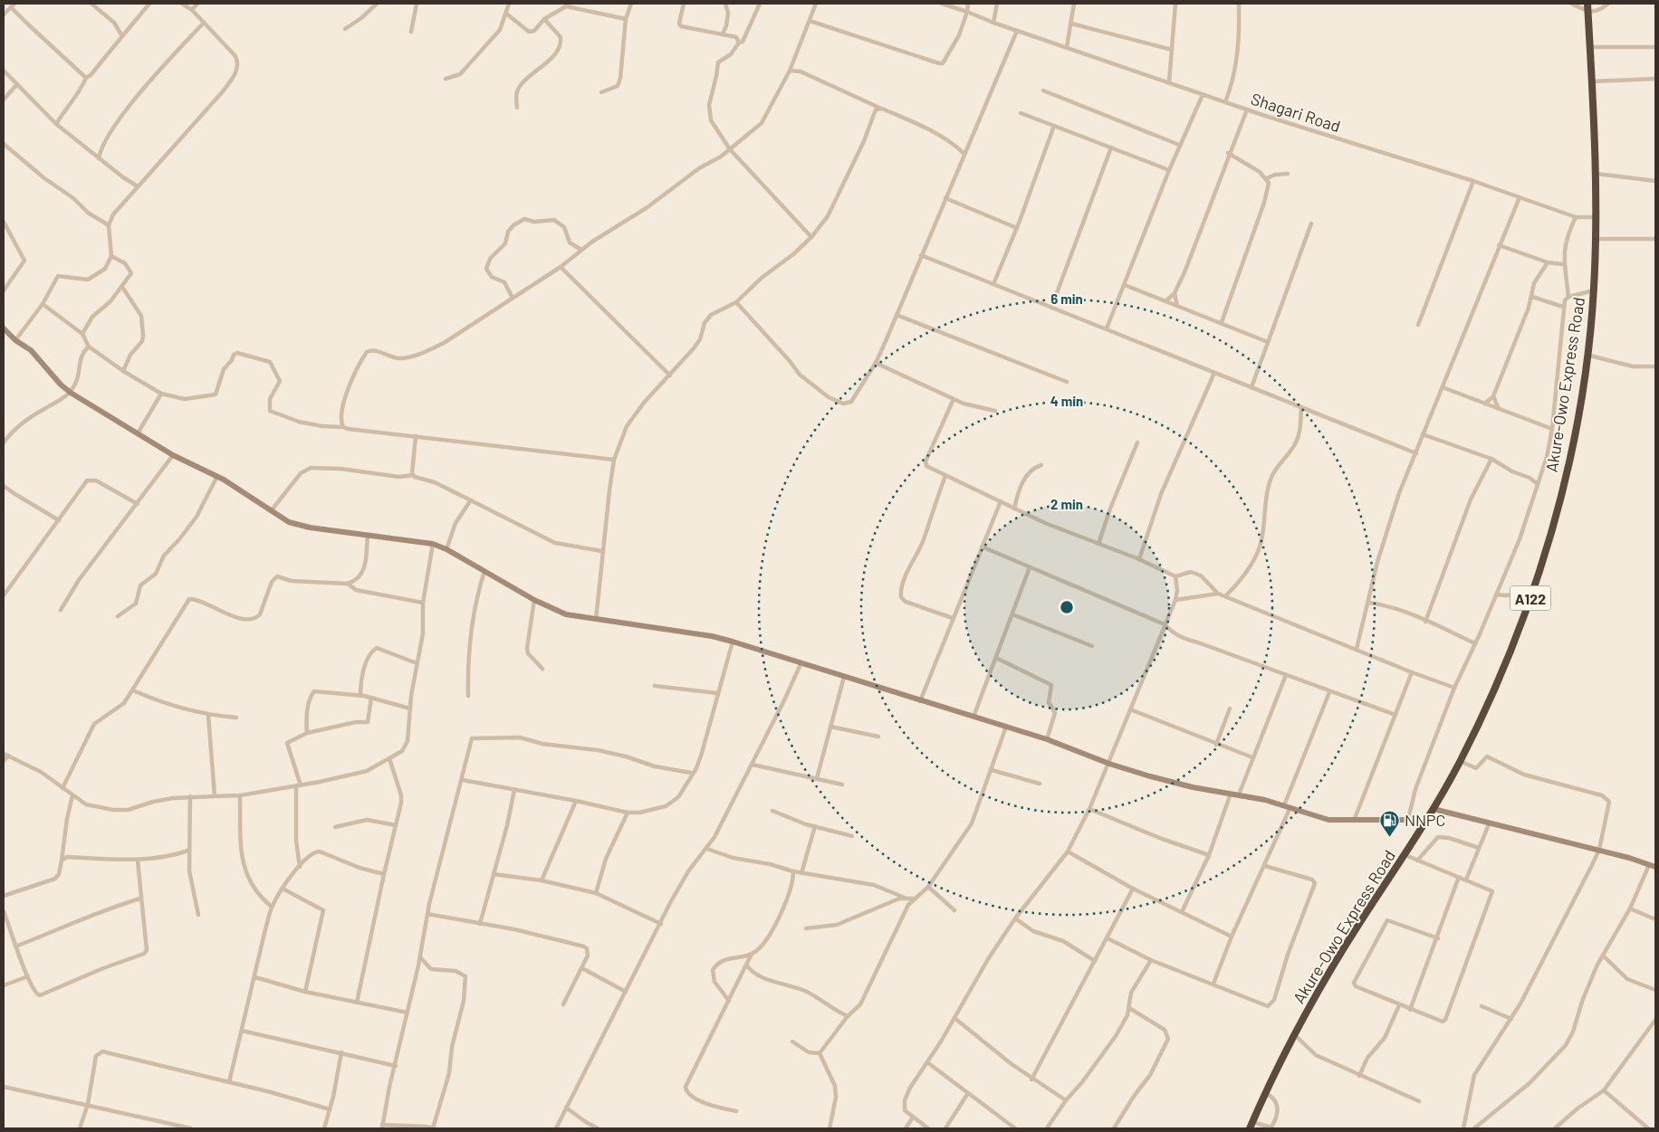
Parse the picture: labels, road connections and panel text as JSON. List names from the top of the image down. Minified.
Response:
{"streets":{"highway":["Akure-Owo Express Road","A122"],"street":["Shagari Road"]},"places":{"fuel station":["NNPC"]},"rings":["6 min","4 min","2 min"]}
